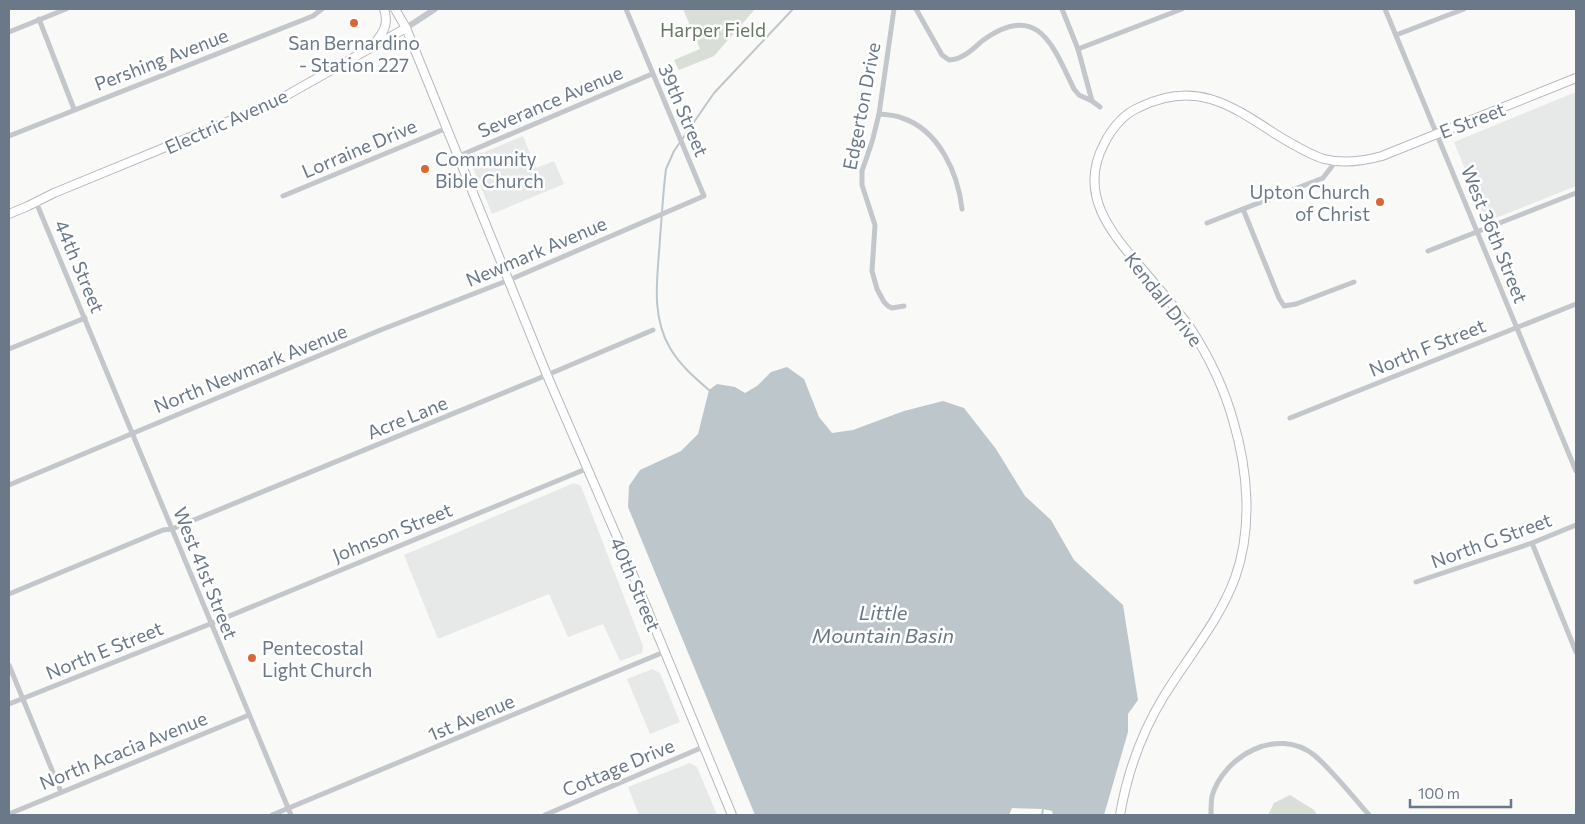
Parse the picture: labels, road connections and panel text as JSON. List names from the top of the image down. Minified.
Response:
{"streets":{"main road":["E Street","Electric Avenue","Kendall Drive","40th Street"],"street":["Pershing Avenue","Severance Avenue","Edgerton Drive","39th Street","Lorraine Drive","West 36th Street","Newmark Avenue","44th Street","North F Street","North Newmark Avenue","Acre Lane","Johnson Street","North G Street","West 41st Street","North E Street","1st Avenue","North Acacia Avenue","Cottage Drive"]},"crossings":[["Severance Avenue","39th Street"],["Severance Avenue","40th Street"],["39th Street","Newmark Avenue"],["E Street","West 36th Street"],["E Street","Kendall Drive"],["Electric Avenue","44th Street"],["Electric Avenue","40th Street"],["Lorraine Drive","40th Street"],["West 36th Street","North F Street"],["Newmark Avenue","North Newmark Avenue"],["Newmark Avenue","40th Street"],["44th Street","West 41st Street"],["North Newmark Avenue","West 41st Street"],["Acre Lane","West 41st Street"],["Acre Lane","40th Street"],["Johnson Street","West 41st Street"],["Johnson Street","40th Street"],["Johnson Street","North E Street"],["West 41st Street","North E Street"],["West 41st Street","1st Avenue"],["West 41st Street","North Acacia Avenue"],["40th Street","1st Avenue"],["40th Street","Cottage Drive"]],"water":["Little Mountain Basin"],"parks":["Harper Field"],"places":["San Bernardino - Station 227","Community Bible Church","Upton Church of Christ","Pentecostal Light Church"],"scale_bar":"100 m"}
